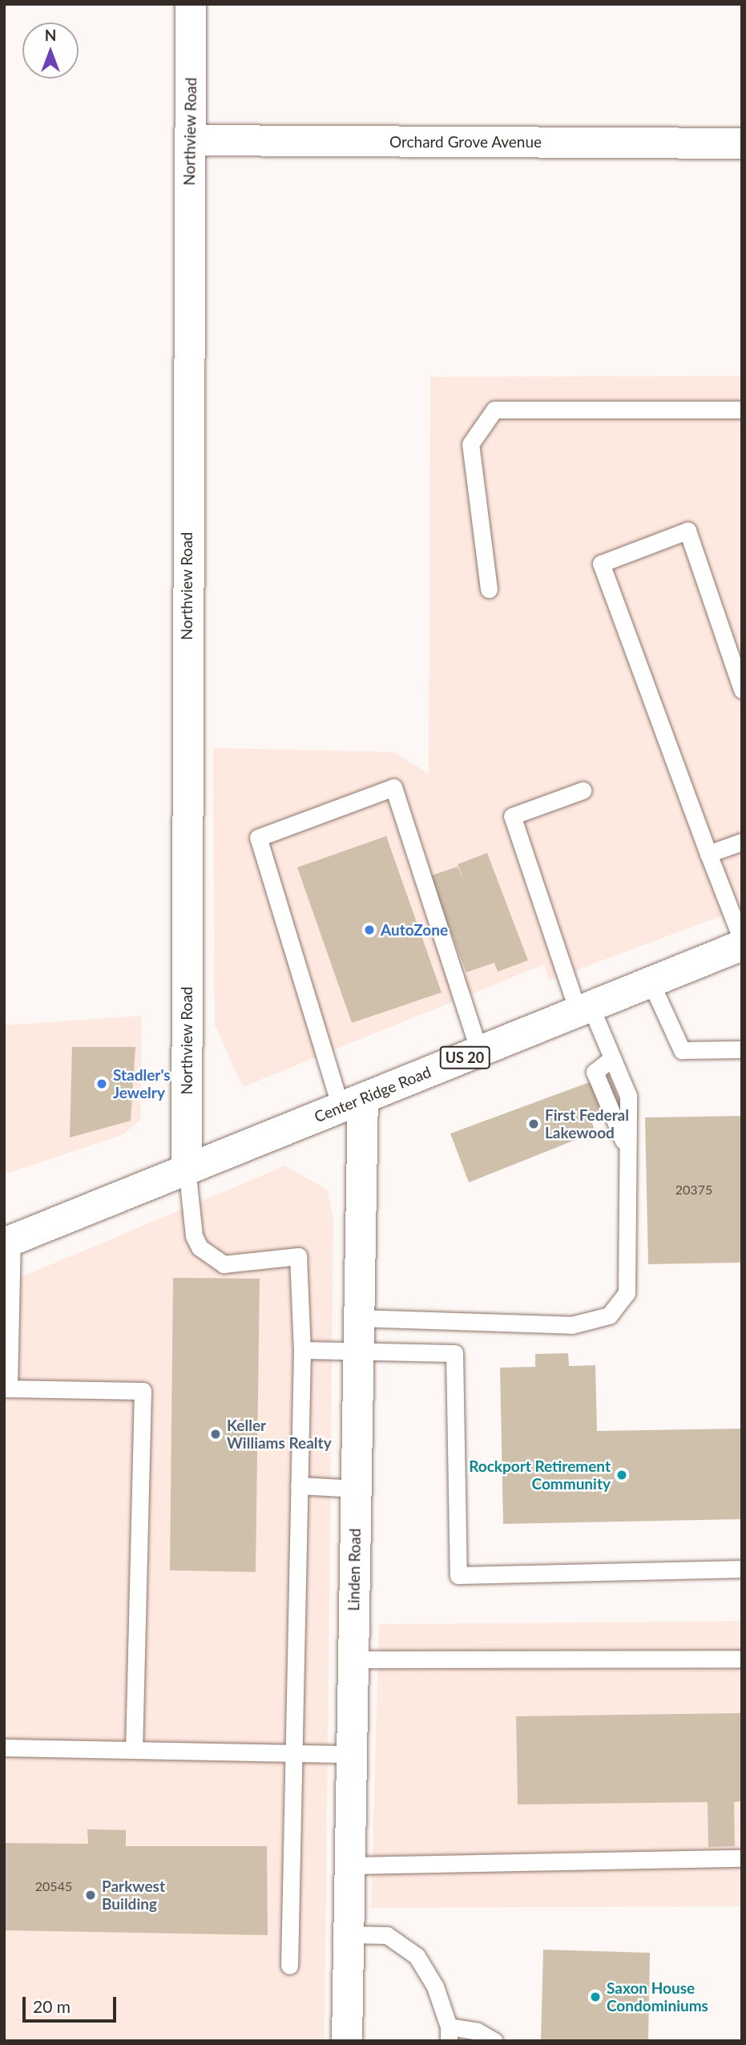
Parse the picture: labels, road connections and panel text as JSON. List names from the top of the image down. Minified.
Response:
{"streets":{"street":["Northview Road","Orchard Grove Avenue","US 20","Center Ridge Road","Linden Road"]},"crossings":[["Northview Road","Orchard Grove Avenue"],["Northview Road","Center Ridge Road"],["Center Ridge Road","Linden Road"]],"places":["AutoZone","Stadler's Jewelry","First Federal Lakewood","Keller Williams Realty","Rockport Retirement Community","Parkwest Building","Saxon House Condominiums"],"house_numbers":["20375","20545"],"scale_bar":"20 m","north":"top"}
